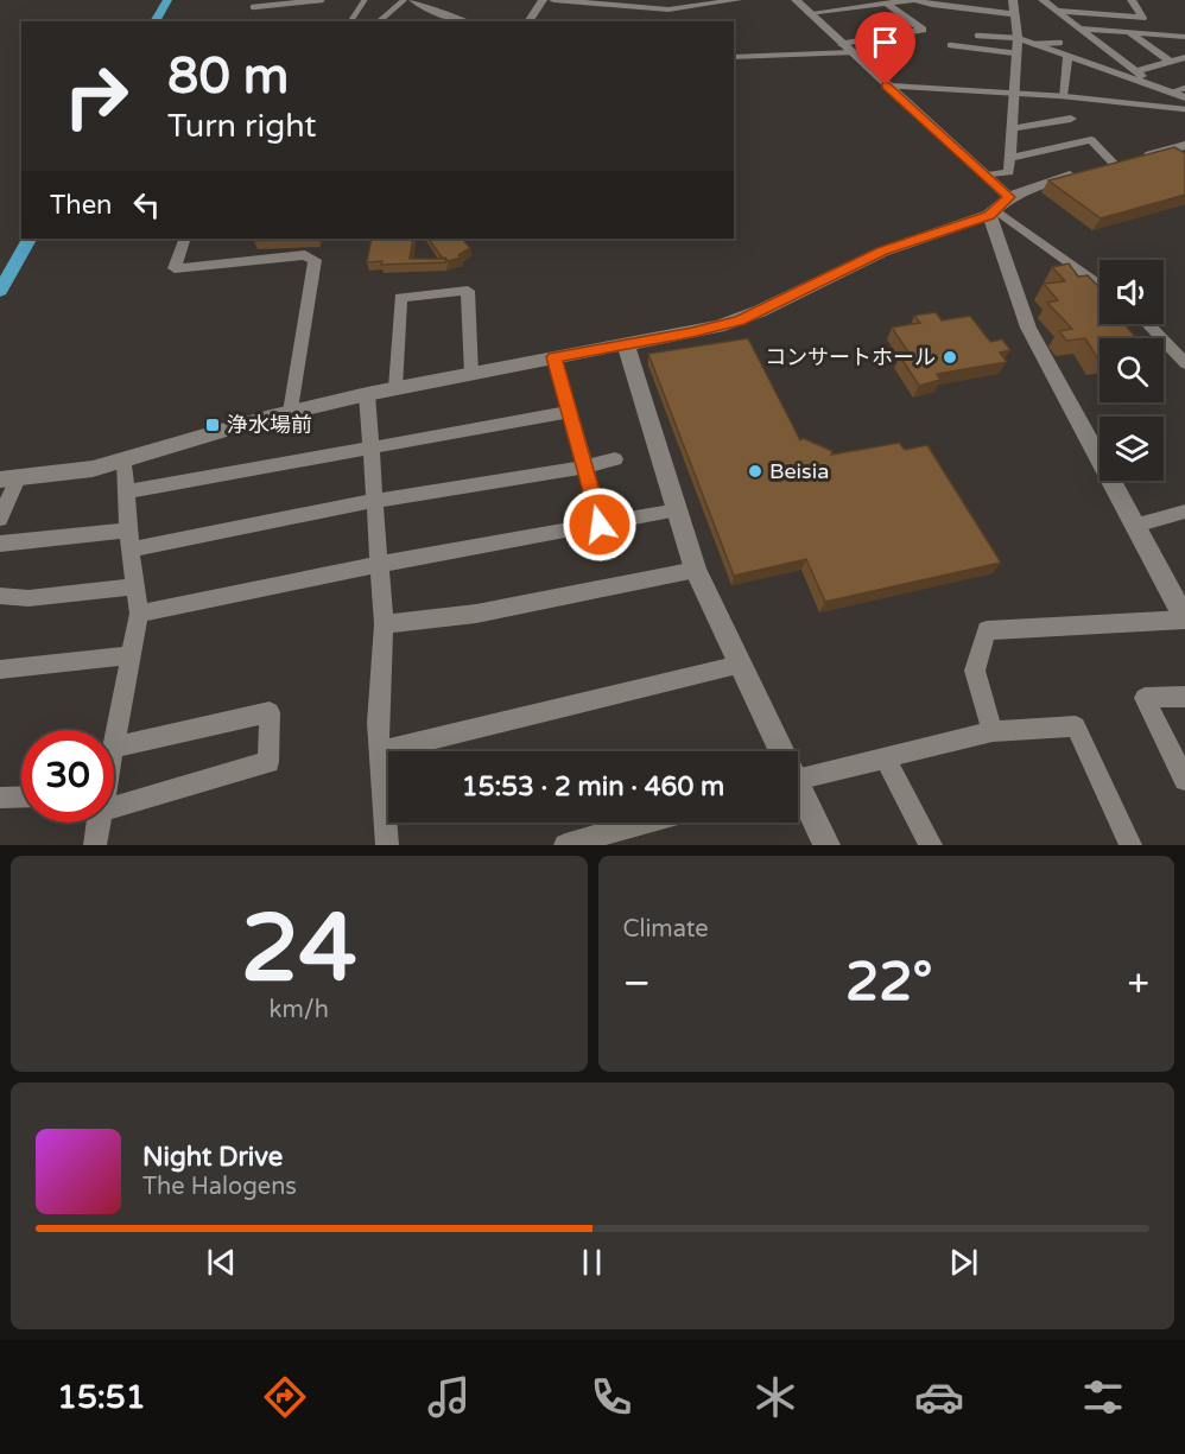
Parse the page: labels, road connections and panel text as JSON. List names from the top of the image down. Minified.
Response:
{"places":{"other":["コンサートホール","Beisia"],"transit":["浄水場前"]},"page":{"turn":["80 m","Turn right"],"then":"Then","limit":"30","trip":"15:53 · 2 min · 460 m","tile":[["24","km/h"],"Climate"],"heat":["−","22°","+"],"song":["Night Drive","The Halogens"],"tabs":"15:51"}}
